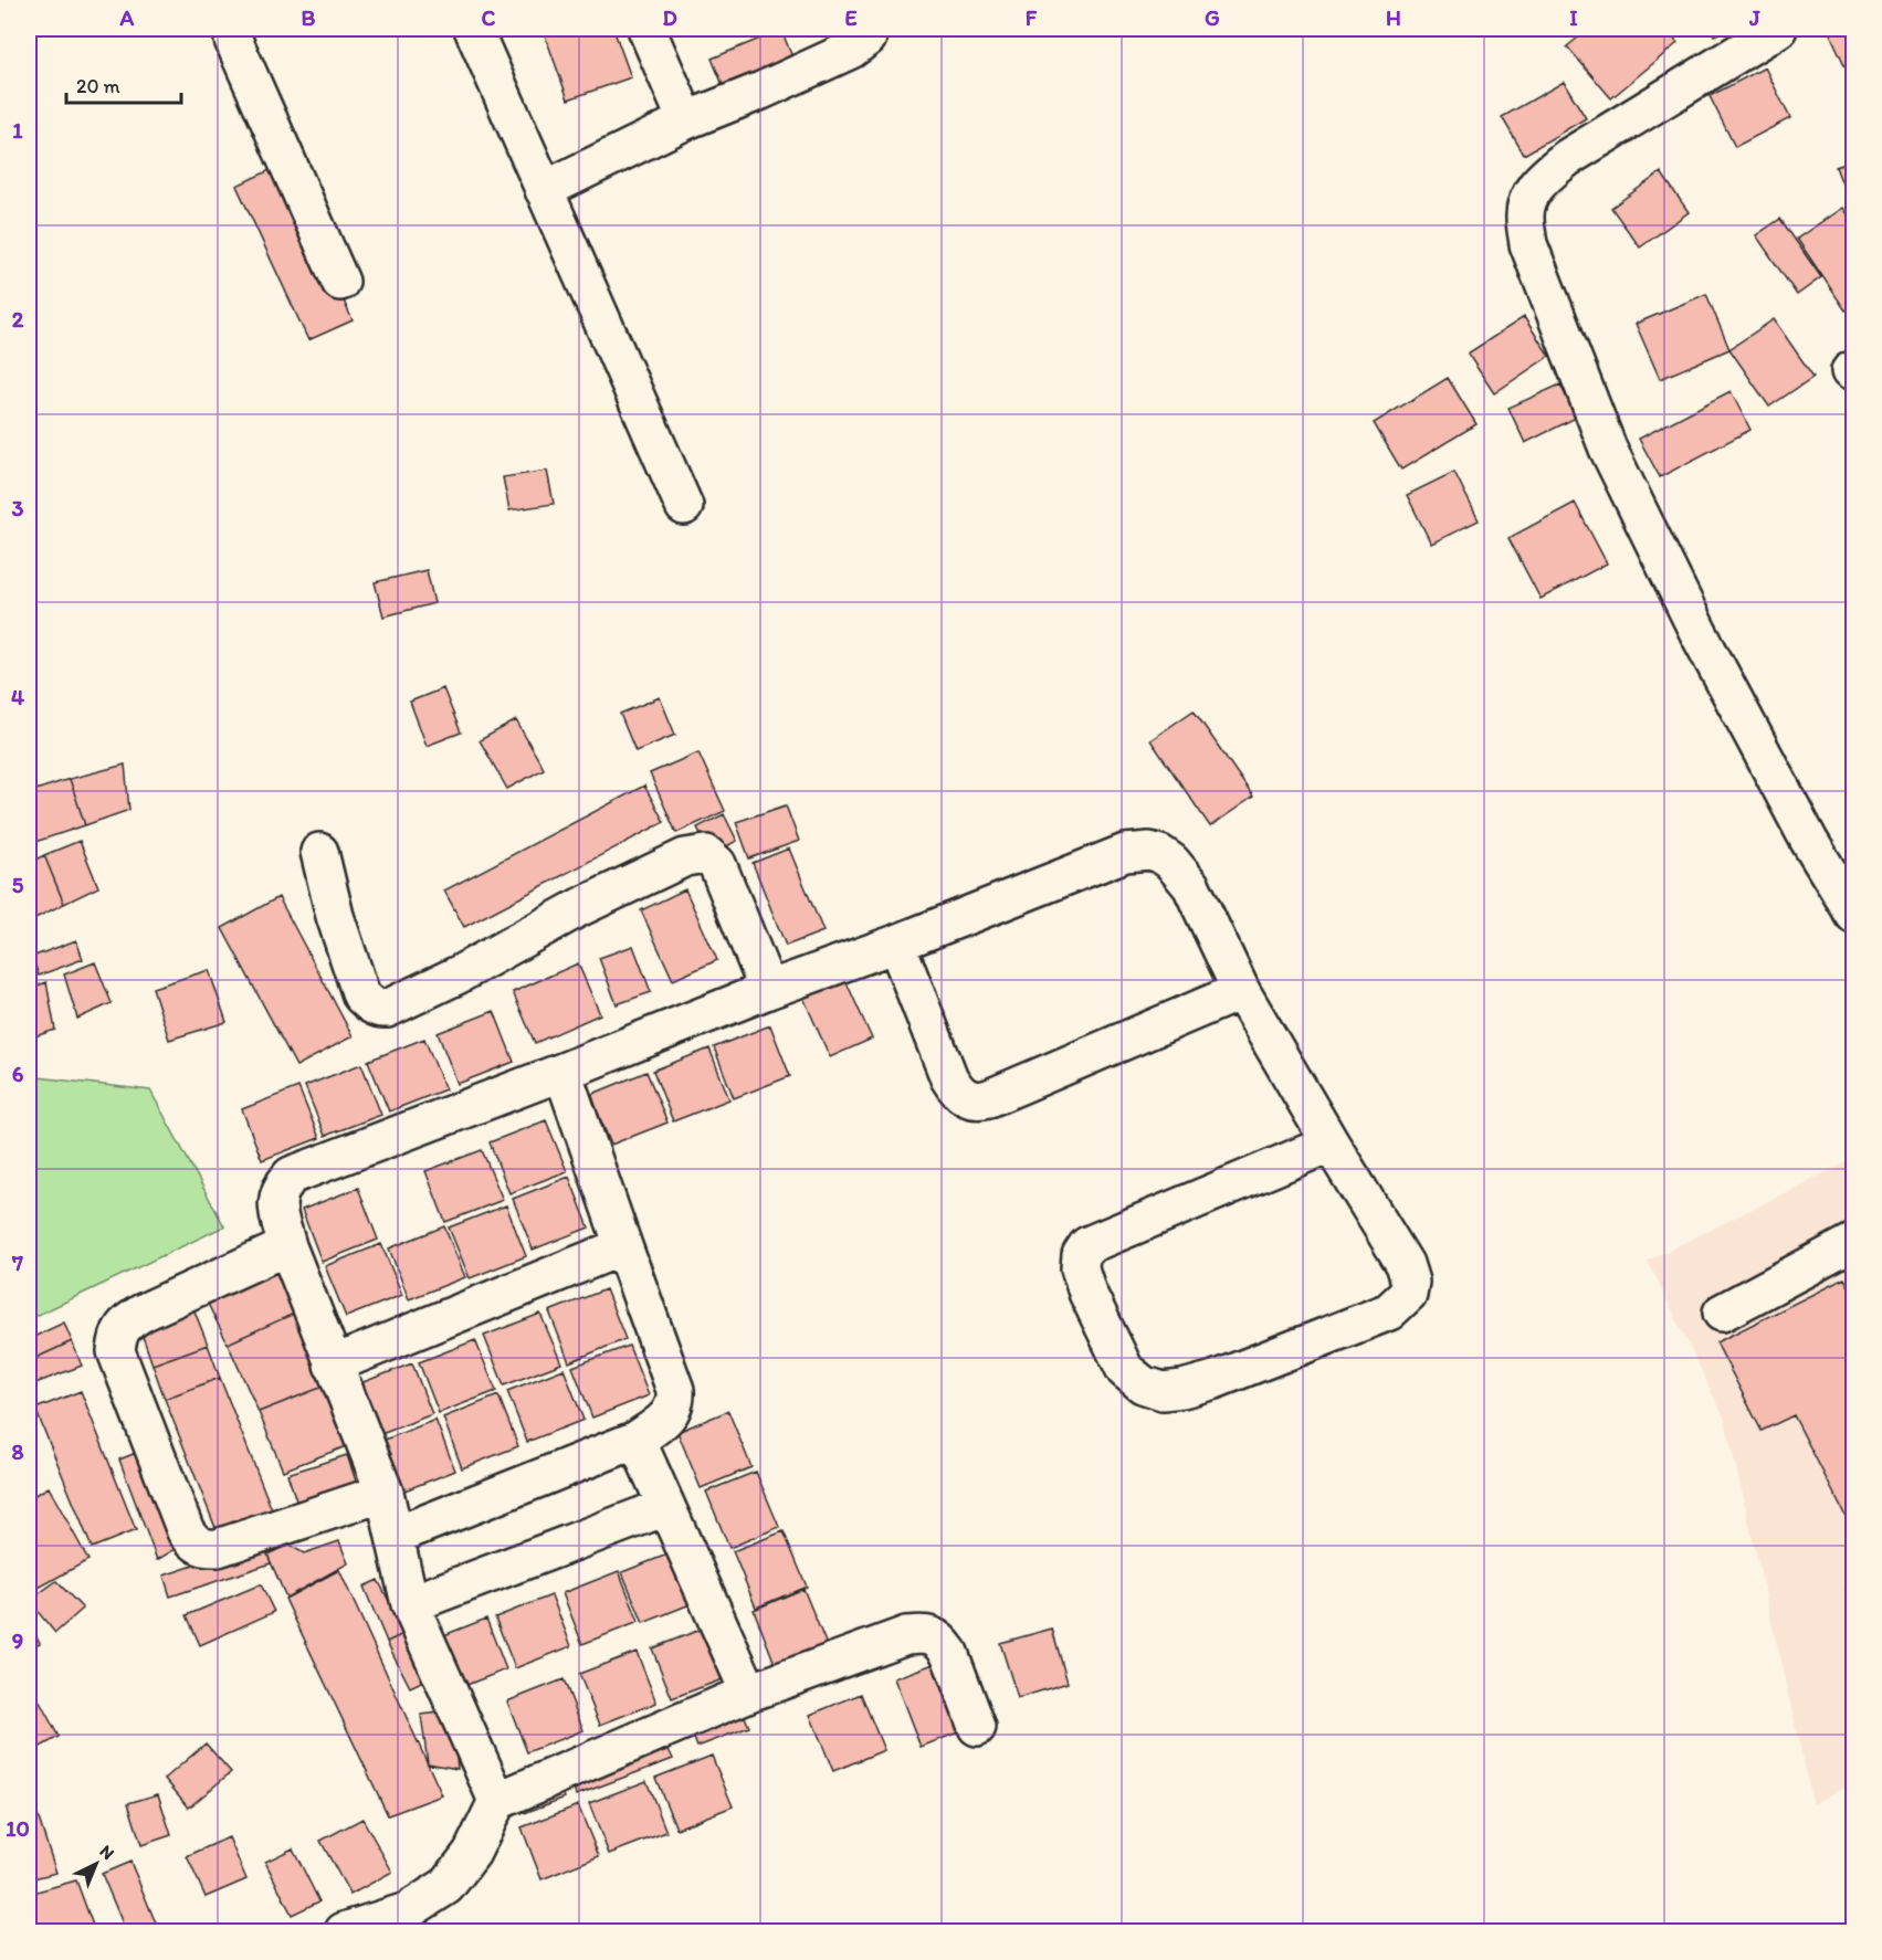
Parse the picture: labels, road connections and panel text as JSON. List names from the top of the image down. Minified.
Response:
{"scale_bar":"20 m","north":"top right","grid":{"columns":["A","B","C","D","E","F","G","H","I","J"],"rows":["1","2","3","4","5","6","7","8","9","10"]}}
